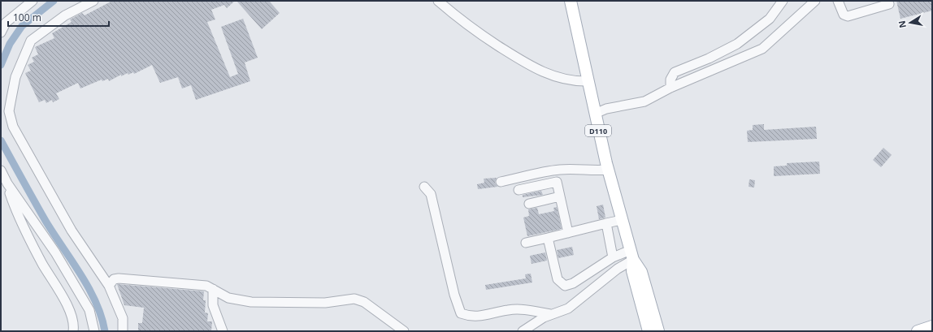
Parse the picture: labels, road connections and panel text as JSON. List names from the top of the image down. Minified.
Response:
{"streets":{"main road":["D110"]},"scale_bar":"100 m","north":"left"}
